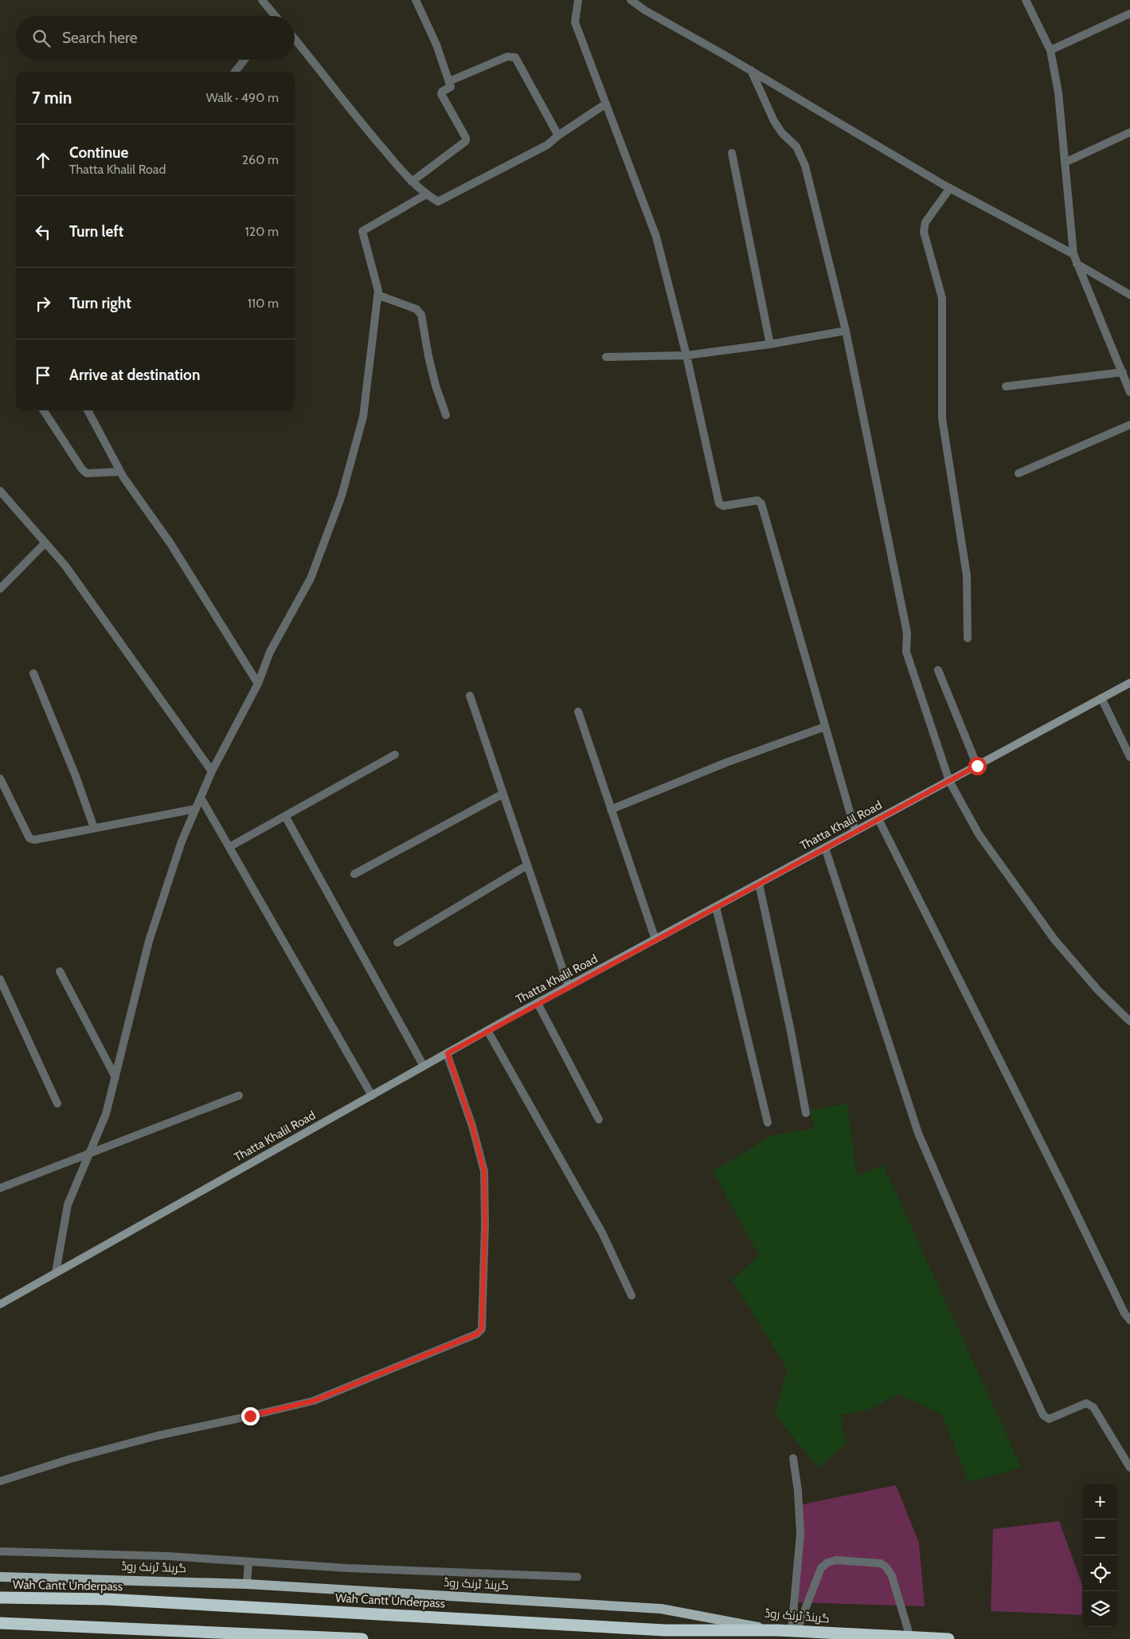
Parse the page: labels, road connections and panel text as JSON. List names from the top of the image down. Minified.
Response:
{"streets":{"highway":["گرینڈ ٹرنک روڈ","Wah Cantt Underpass"],"street":["Thatta Khalil Road"]},"crossings":[["گرینڈ ٹرنک روڈ","Wah Cantt Underpass"]],"page":{"search":"Search here","heading":["7 min","Walk · 490 m"],"list":[["Continue","Thatta Khalil Road","260 m"],["Turn left","120 m"],["Turn right","110 m"],"Arrive at destination"],"map_buttons":["+","−"]}}
